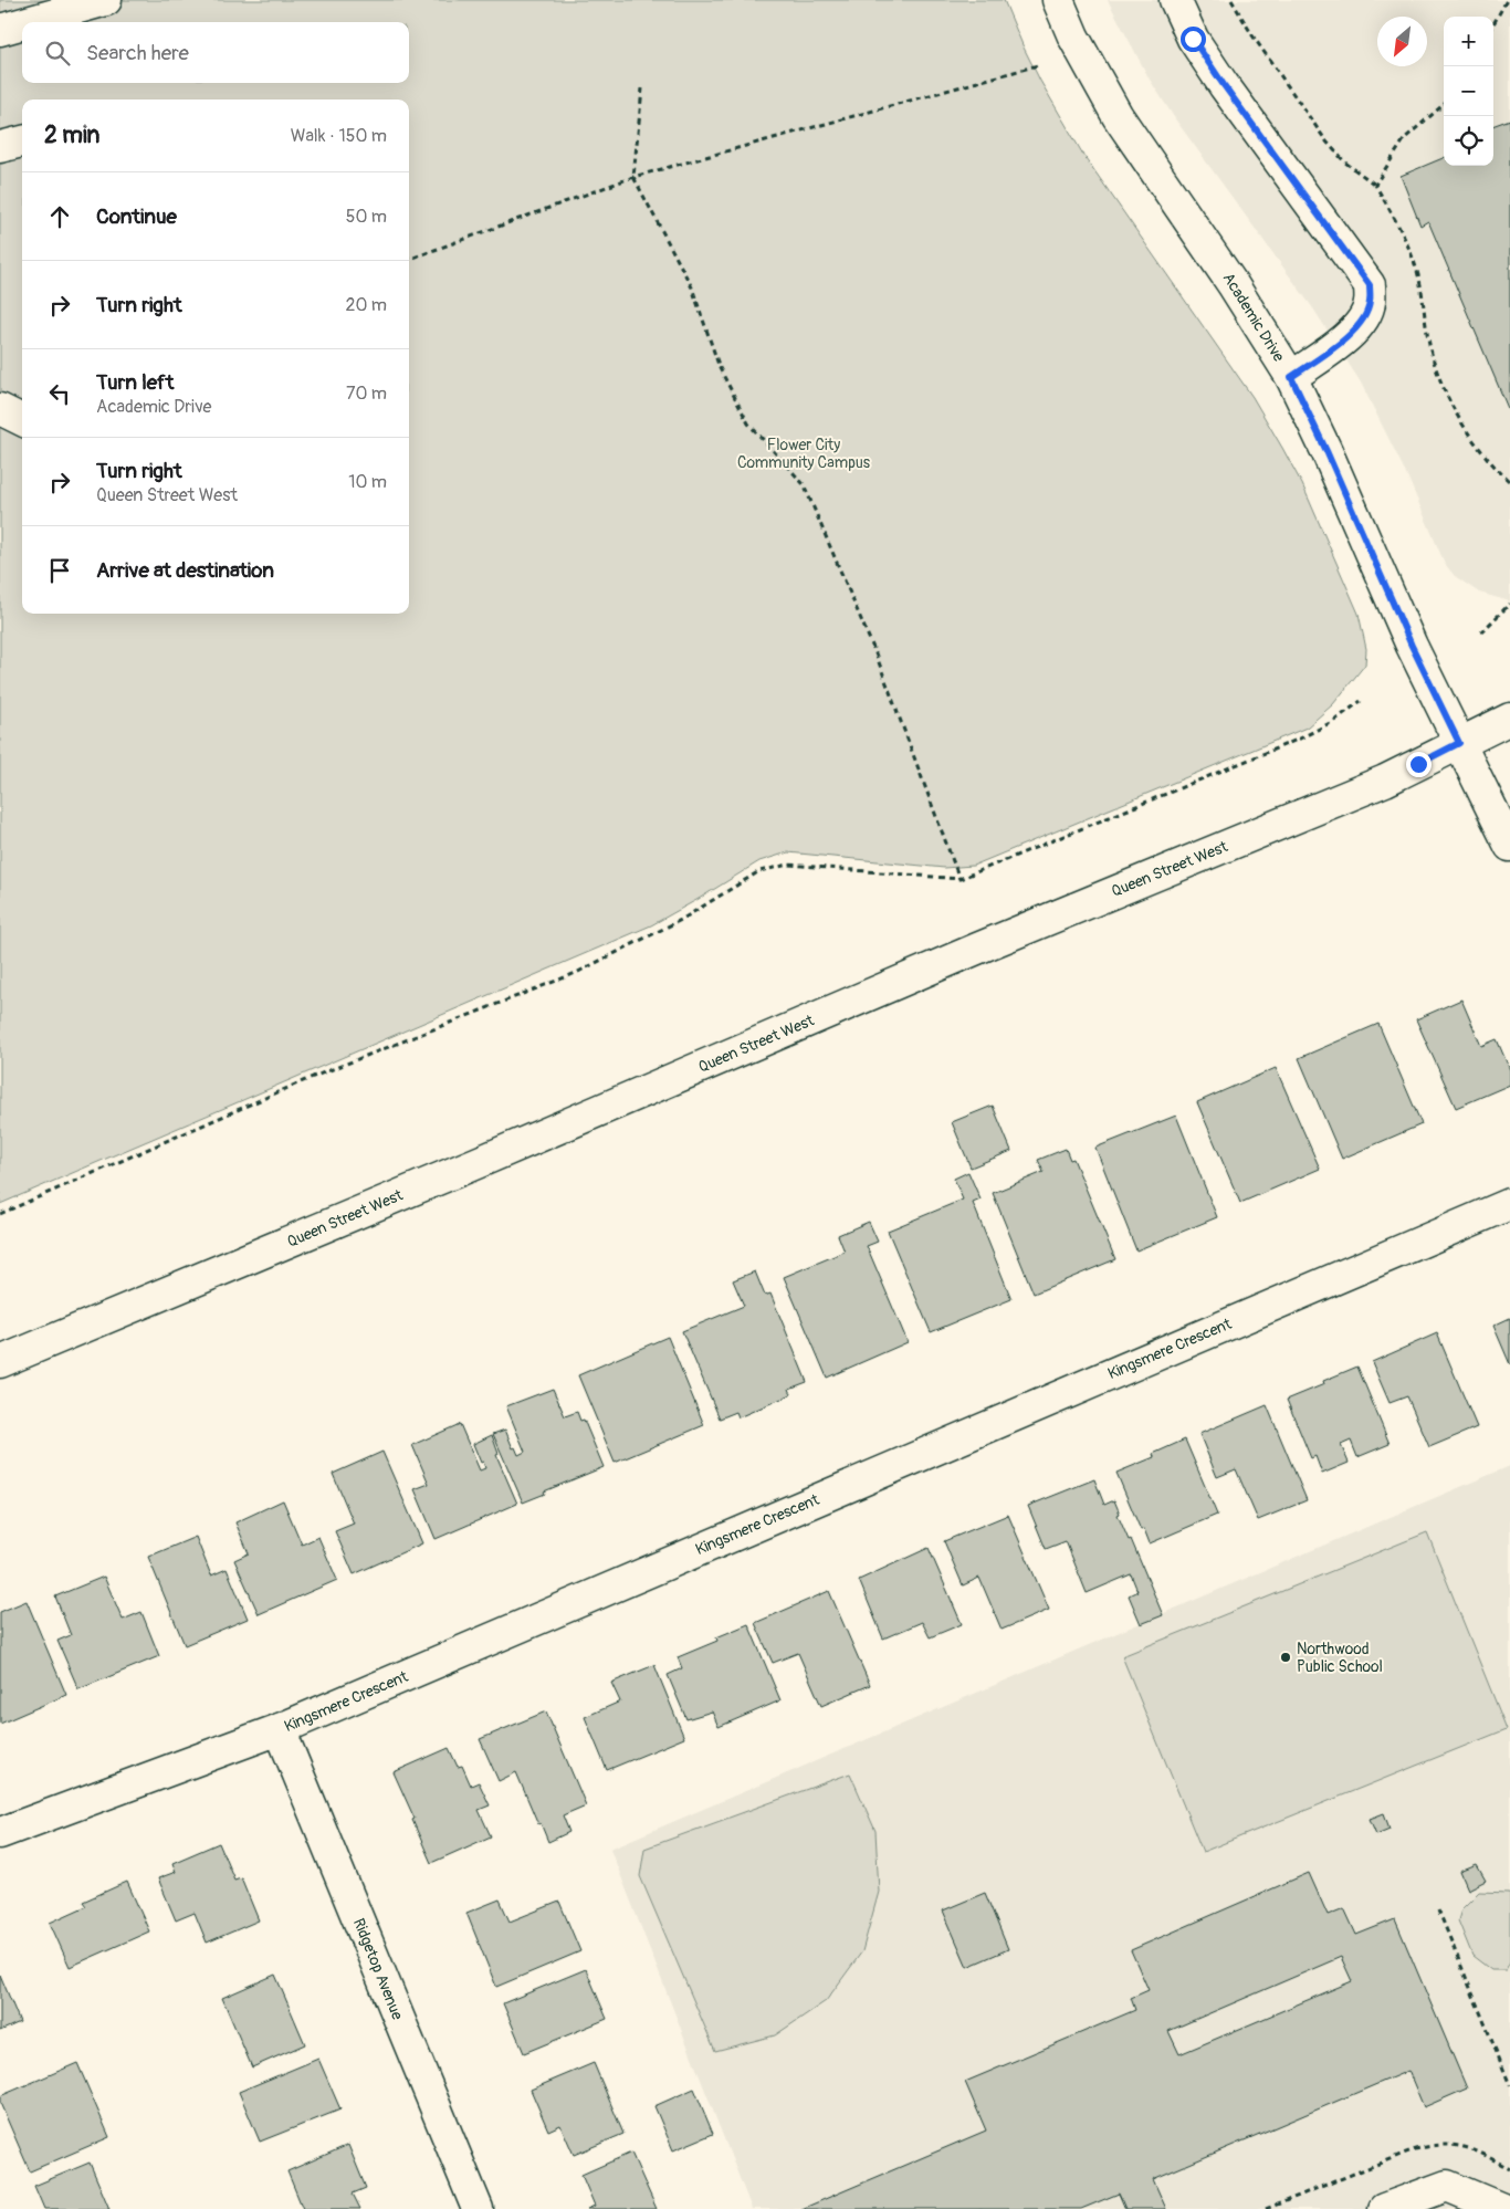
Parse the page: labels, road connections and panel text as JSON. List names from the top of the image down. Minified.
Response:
{"streets":{"street":["Academic Drive","Queen Street West","Kingsmere Crescent","Ridgetop Avenue"]},"crossings":[["Academic Drive","Queen Street West"],["Kingsmere Crescent","Ridgetop Avenue"]],"parks":["Flower City Community Campus"],"places":["Northwood Public School"],"north":"bottom left","page":{"map_buttons":["+","−"],"search":"Search here","heading":["2 min","Walk · 150 m"],"list":[["Continue","50 m"],["Turn right","20 m"],["Turn left","Academic Drive","70 m"],["Turn right","Queen Street West","10 m"],"Arrive at destination"]}}
